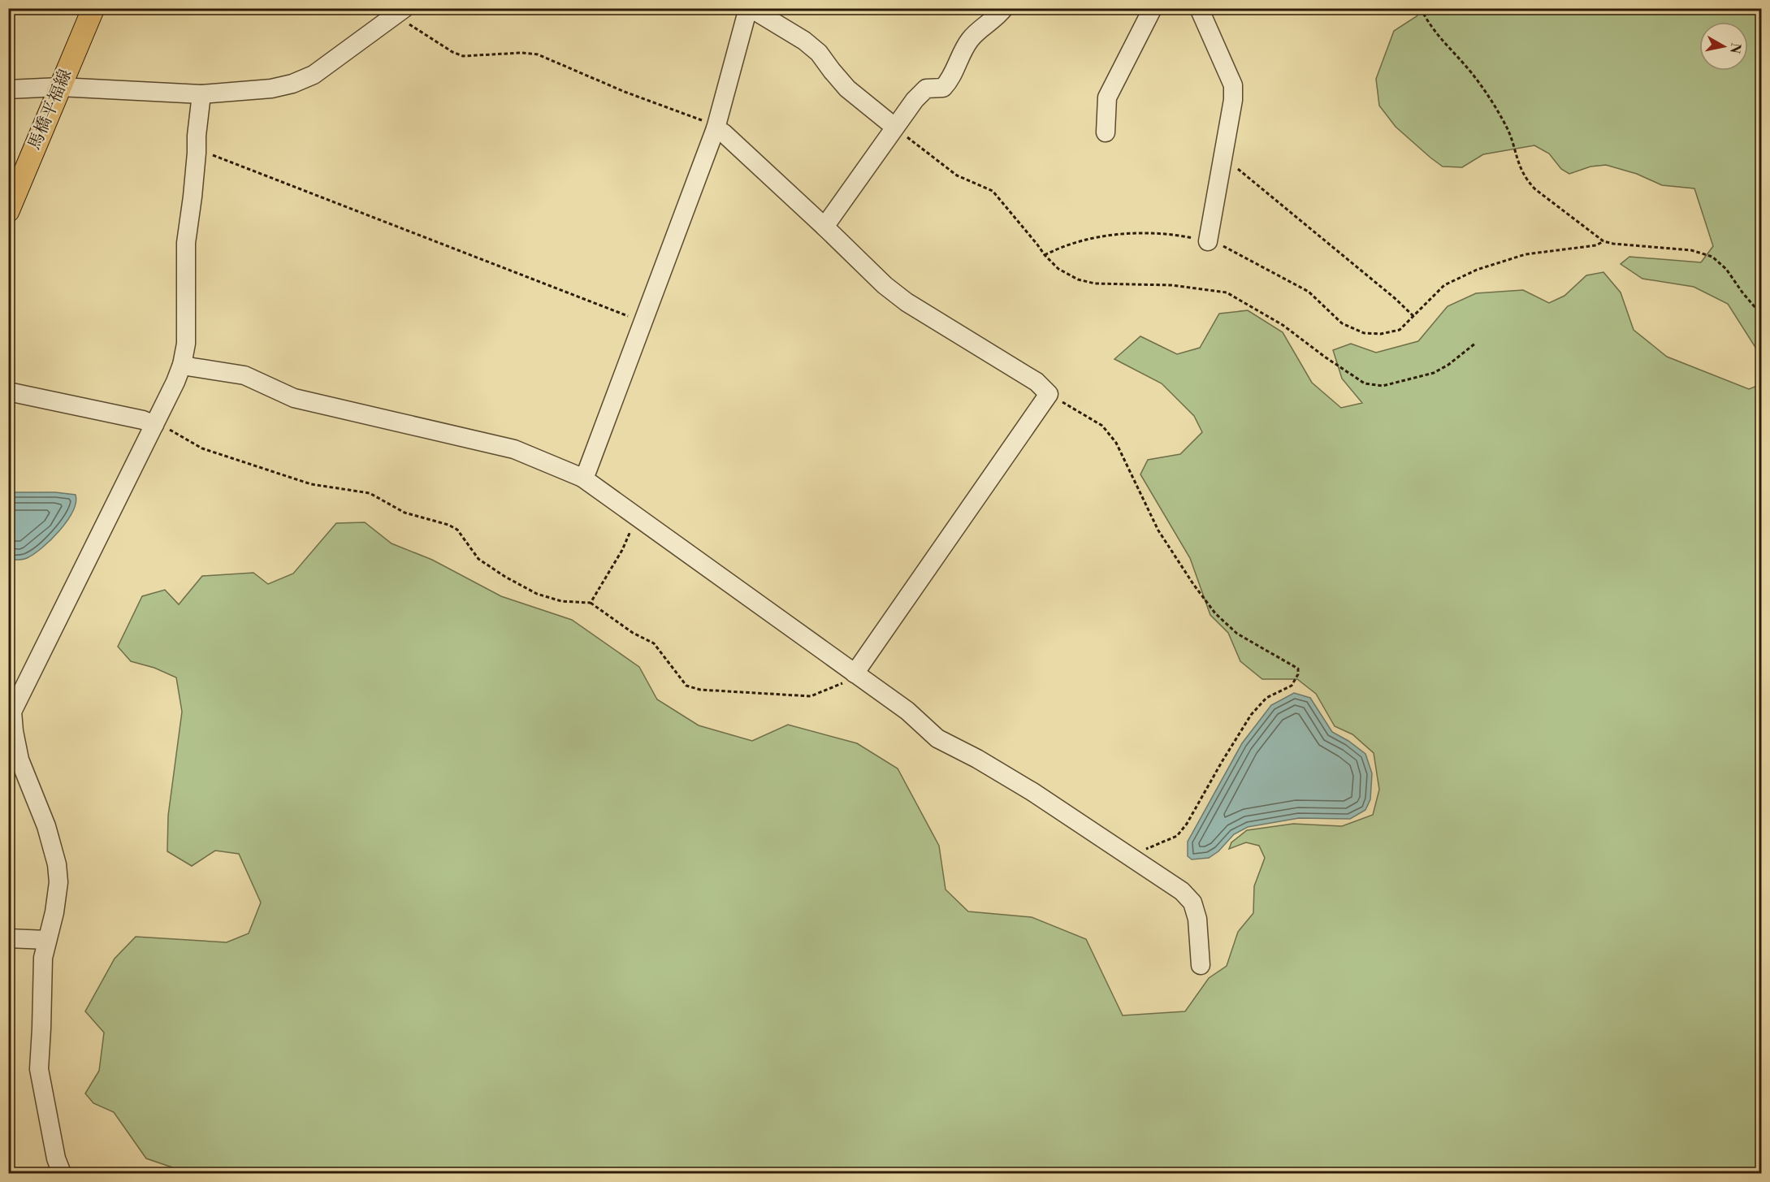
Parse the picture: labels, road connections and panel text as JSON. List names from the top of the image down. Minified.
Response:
{"streets":{"main road":["馬橋平福線"]},"north":"right"}
